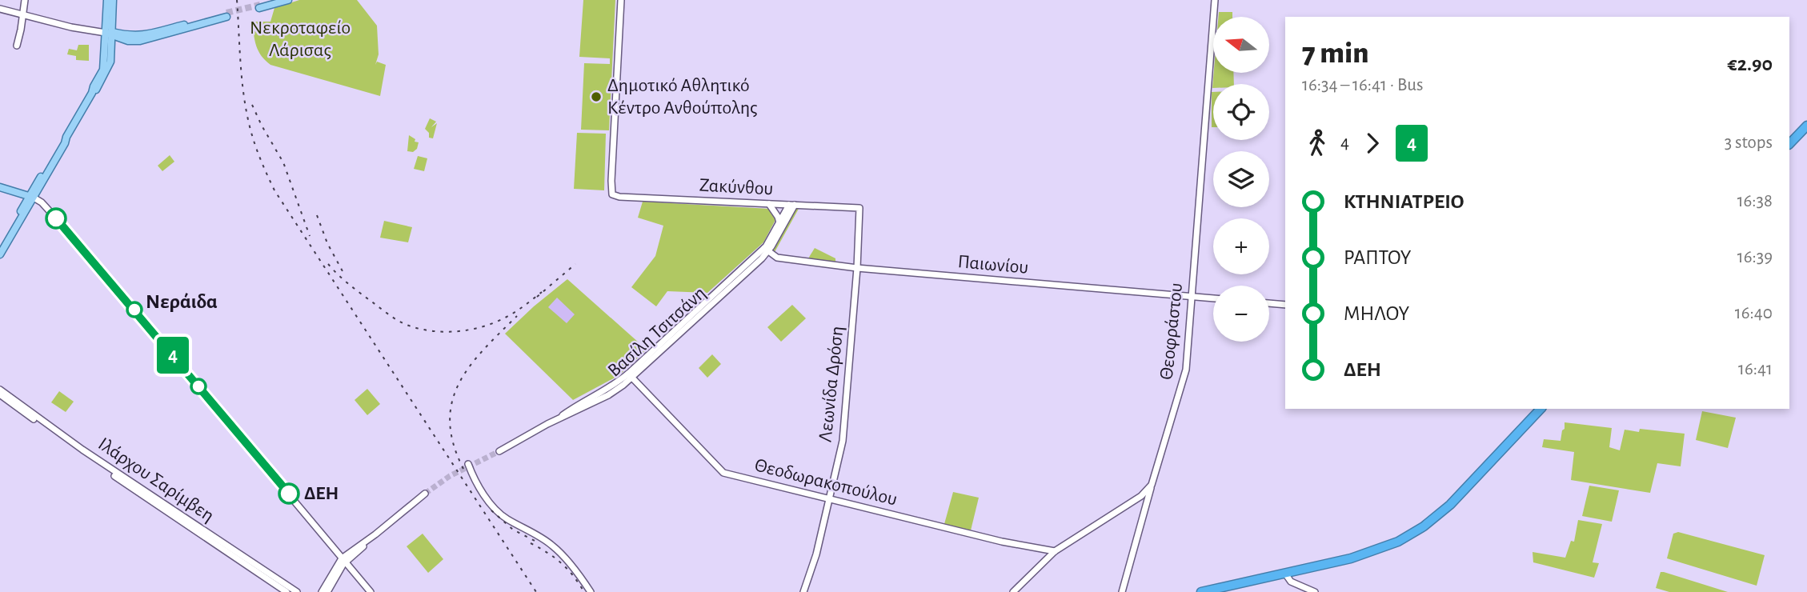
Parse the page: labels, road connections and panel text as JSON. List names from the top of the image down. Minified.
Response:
{"streets":{"street":["Ζακύνθου","Παιωνίου","Θεοφράστου","Βασίλη Τσιτσάνη","Λεωνίδα Δρόση","Ιλάρχου Σαρίμβεη","Θεοδωρακοπούλου"]},"crossings":[["Ζακύνθου","Βασίλη Τσιτσάνη"],["Ζακύνθου","Λεωνίδα Δρόση"],["Παιωνίου","Θεοφράστου"],["Παιωνίου","Βασίλη Τσιτσάνη"],["Παιωνίου","Λεωνίδα Δρόση"],["Βασίλη Τσιτσάνη","Θεοδωρακοπούλου"],["Λεωνίδα Δρόση","Θεοδωρακοπούλου"]],"districts":["Νεράιδα"],"parks":["Νεκροταφείο Λάρισας"],"places":["Δημοτικό Αθλητικό Κέντρο Ανθούπολης","ΔΕΗ"],"lines":["bus line 4"],"north":"left","page":{"on_map":"4","map_buttons":["+","−"],"heading":["7 min","16:34 – 16:41 · Bus","€2.90"],"legs":["4","4","3 stops"],"list":[{"name":"ΚΤΗΝΙΑΤΡΕΙΟ","value":"16:38"},{"name":"ΡΑΠΤΟΥ","value":"16:39"},{"name":"ΜΗΛΟΥ","value":"16:40"},{"name":"ΔΕΗ","value":"16:41"}]}}
